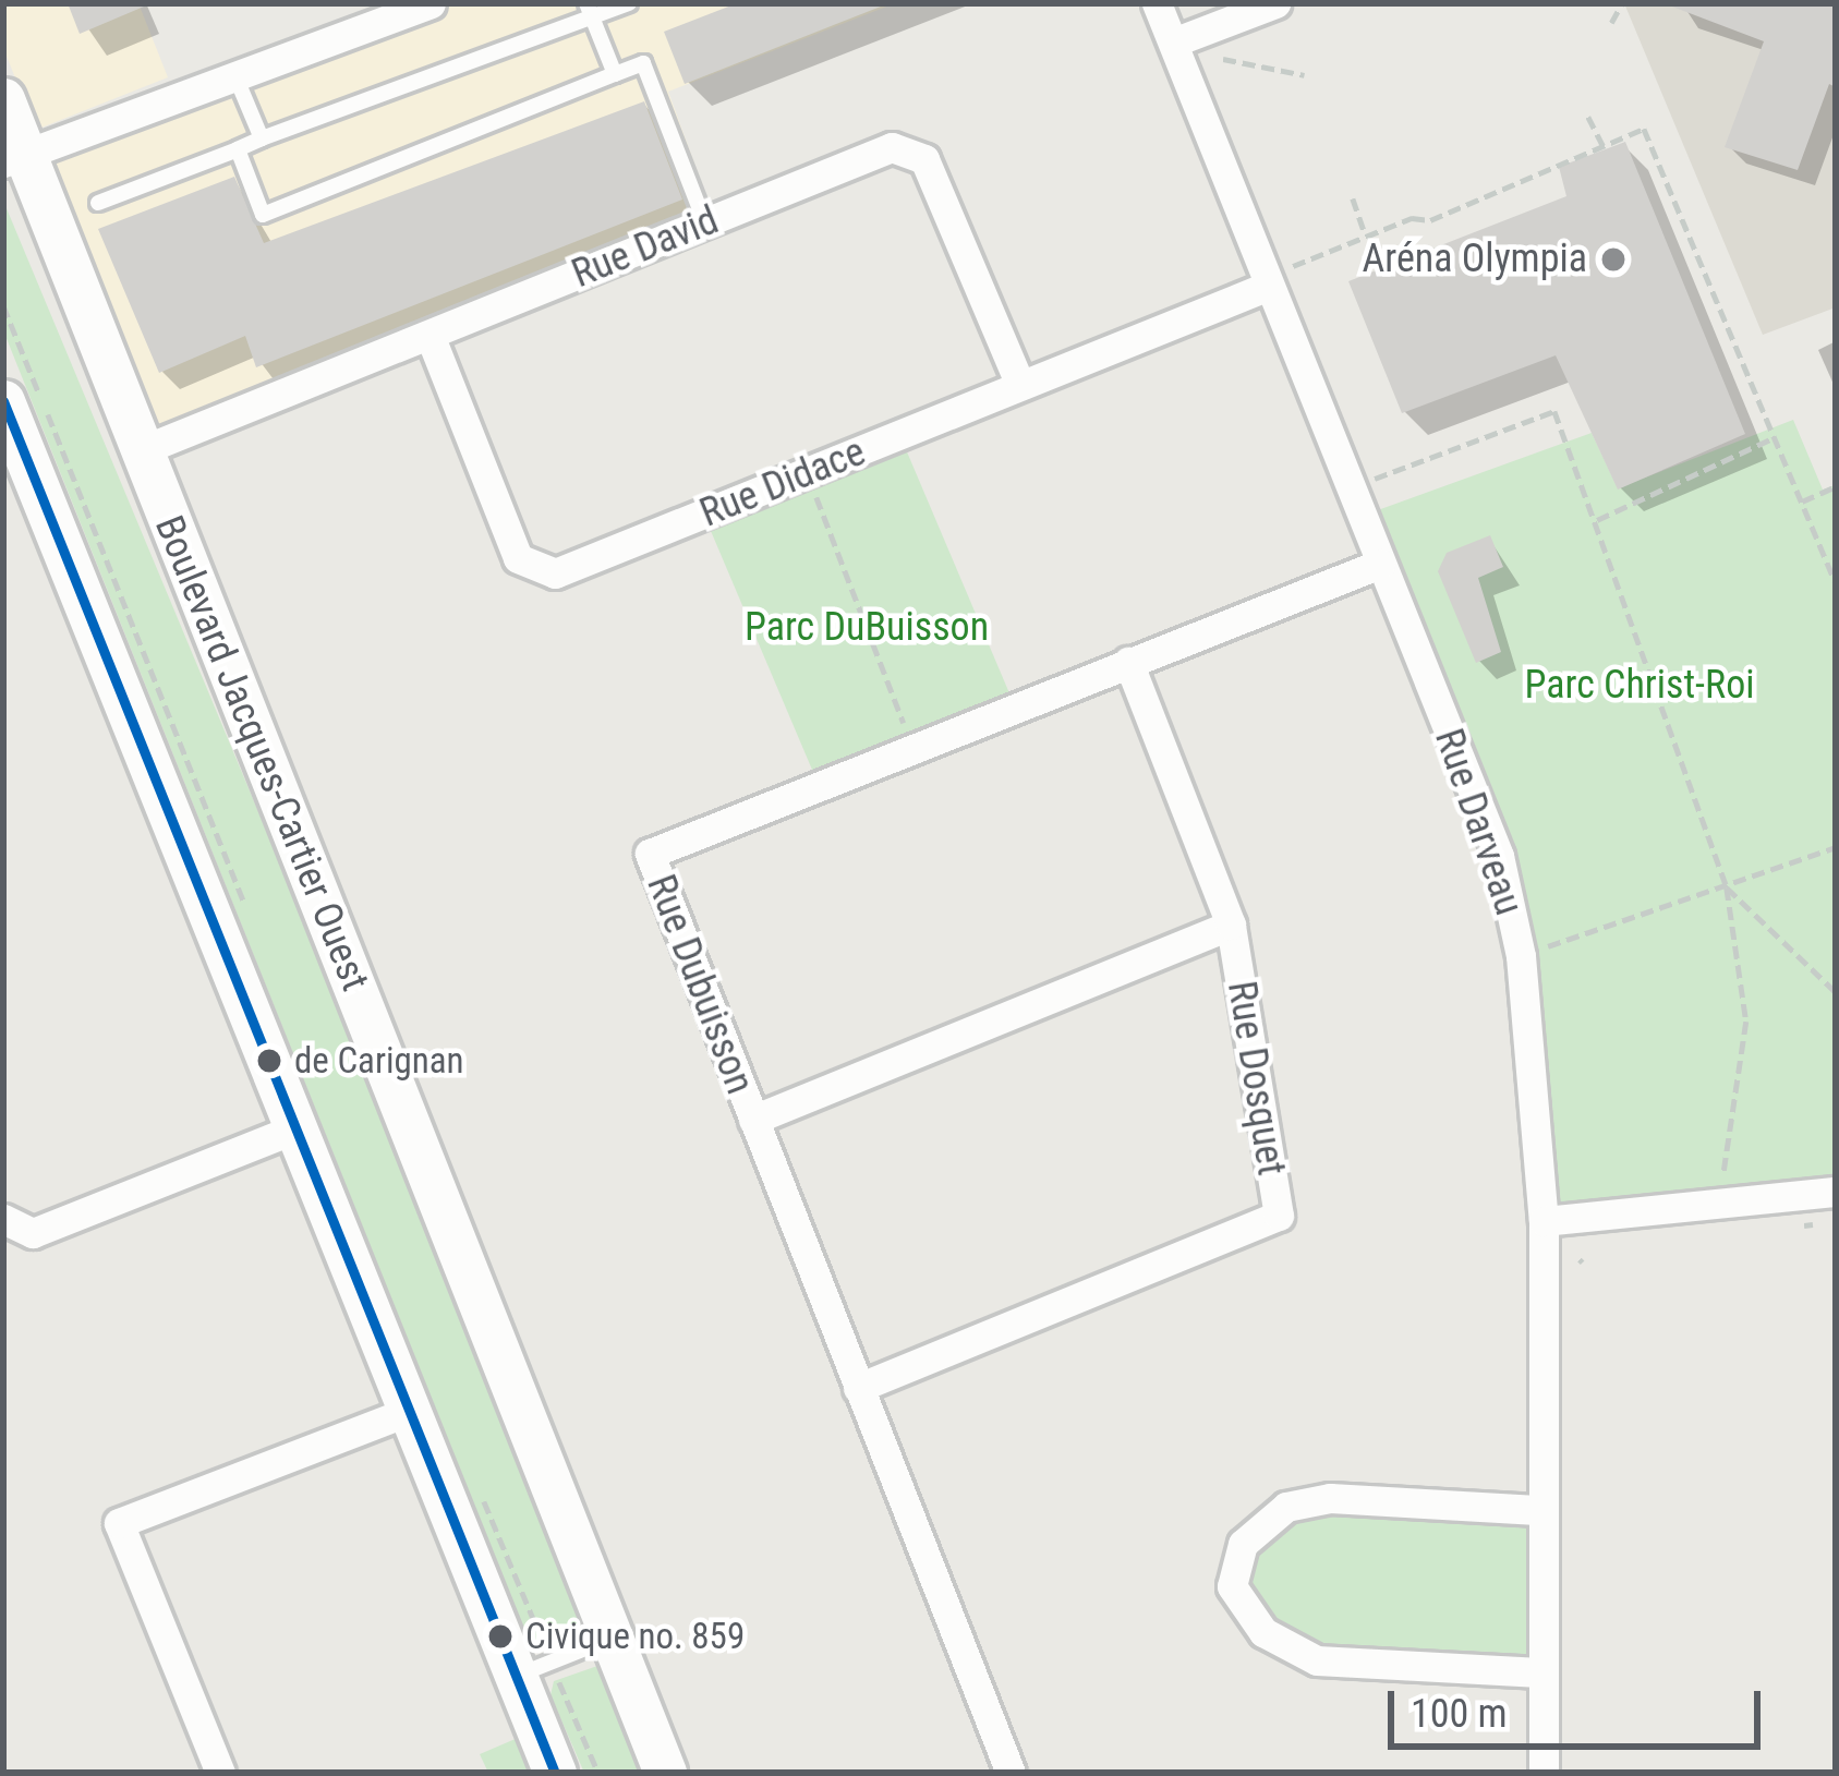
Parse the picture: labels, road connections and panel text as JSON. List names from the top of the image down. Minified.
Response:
{"streets":{"main road":["Boulevard Jacques-Cartier Ouest"],"street":["Rue David","Rue Didace","Rue Darveau","Rue Dubuisson","Rue Dosquet"]},"crossings":[["Rue David","Rue Didace"],["Rue David","Boulevard Jacques-Cartier Ouest"],["Rue Didace","Rue Darveau"],["Rue Darveau","Rue Dubuisson"],["Rue Dubuisson","Rue Dosquet"]],"parks":["Parc DuBuisson","Parc Christ-Roi"],"places":["Aréna Olympia","de Carignan","Civique no. 859"],"scale_bar":"100 m"}
